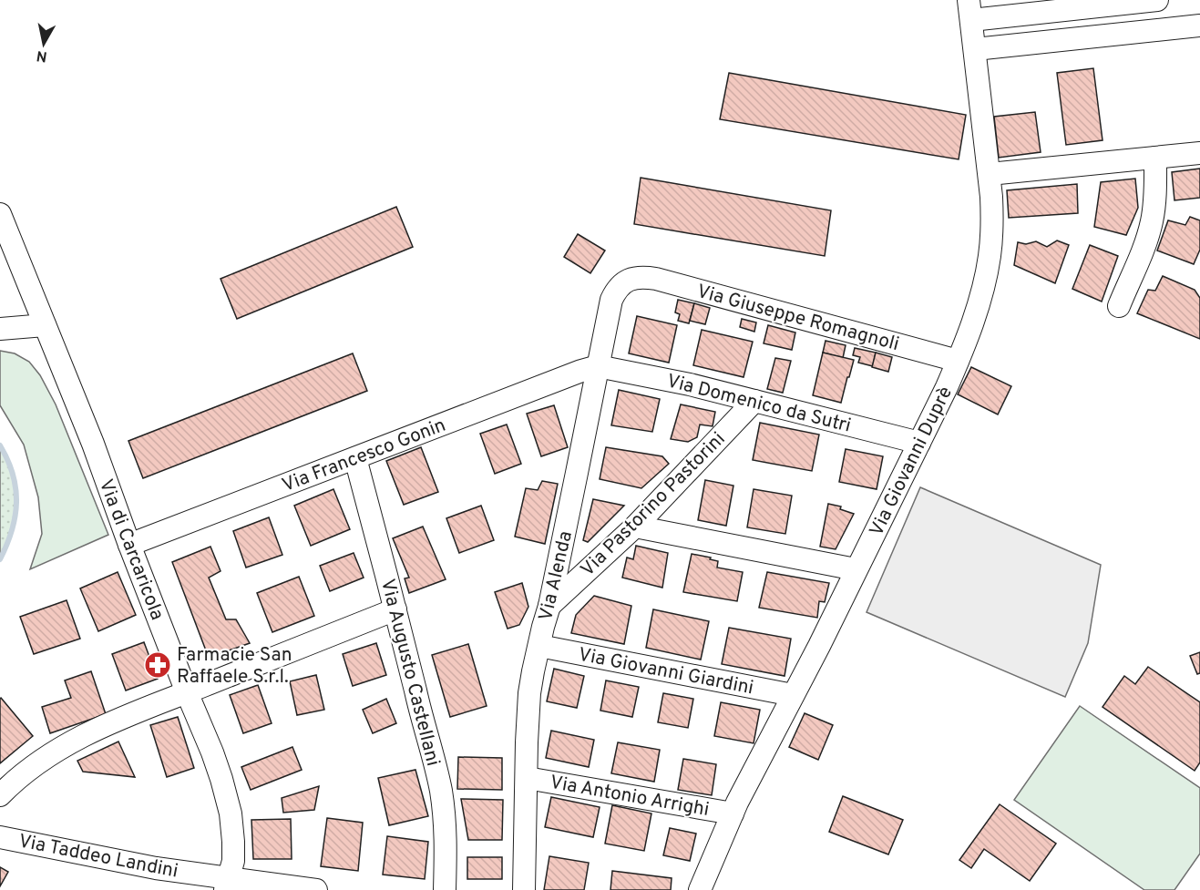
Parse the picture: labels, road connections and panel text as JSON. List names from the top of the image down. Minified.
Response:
{"streets":{"street":["Via Giuseppe Romagnoli","Via Domenico da Sutri","Via Francesco Gonin","Via Giovanni Duprè","Via Pastorino Pastorini","Via di Carcaricola","Via Alenda","Via Giovanni Giardini","Via Augusto Castellani","Via Antonio Arrighi","Via Taddeo Landini"]},"crossings":[["Via Giuseppe Romagnoli","Via Giovanni Duprè"],["Via Giuseppe Romagnoli","Via Alenda"],["Via Domenico da Sutri","Via Francesco Gonin"],["Via Domenico da Sutri","Via Giovanni Duprè"],["Via Domenico da Sutri","Via Pastorino Pastorini"],["Via Domenico da Sutri","Via Alenda"],["Via Francesco Gonin","Via di Carcaricola"],["Via Francesco Gonin","Via Alenda"],["Via Francesco Gonin","Via Augusto Castellani"],["Via Giovanni Duprè","Via Giovanni Giardini"],["Via Giovanni Duprè","Via Antonio Arrighi"],["Via Pastorino Pastorini","Via Alenda"],["Via di Carcaricola","Via Taddeo Landini"],["Via Alenda","Via Giovanni Giardini"],["Via Alenda","Via Antonio Arrighi"]],"places":{"pharmacy":["Farmacie San Raffaele S.r.l."]},"north":"bottom"}
